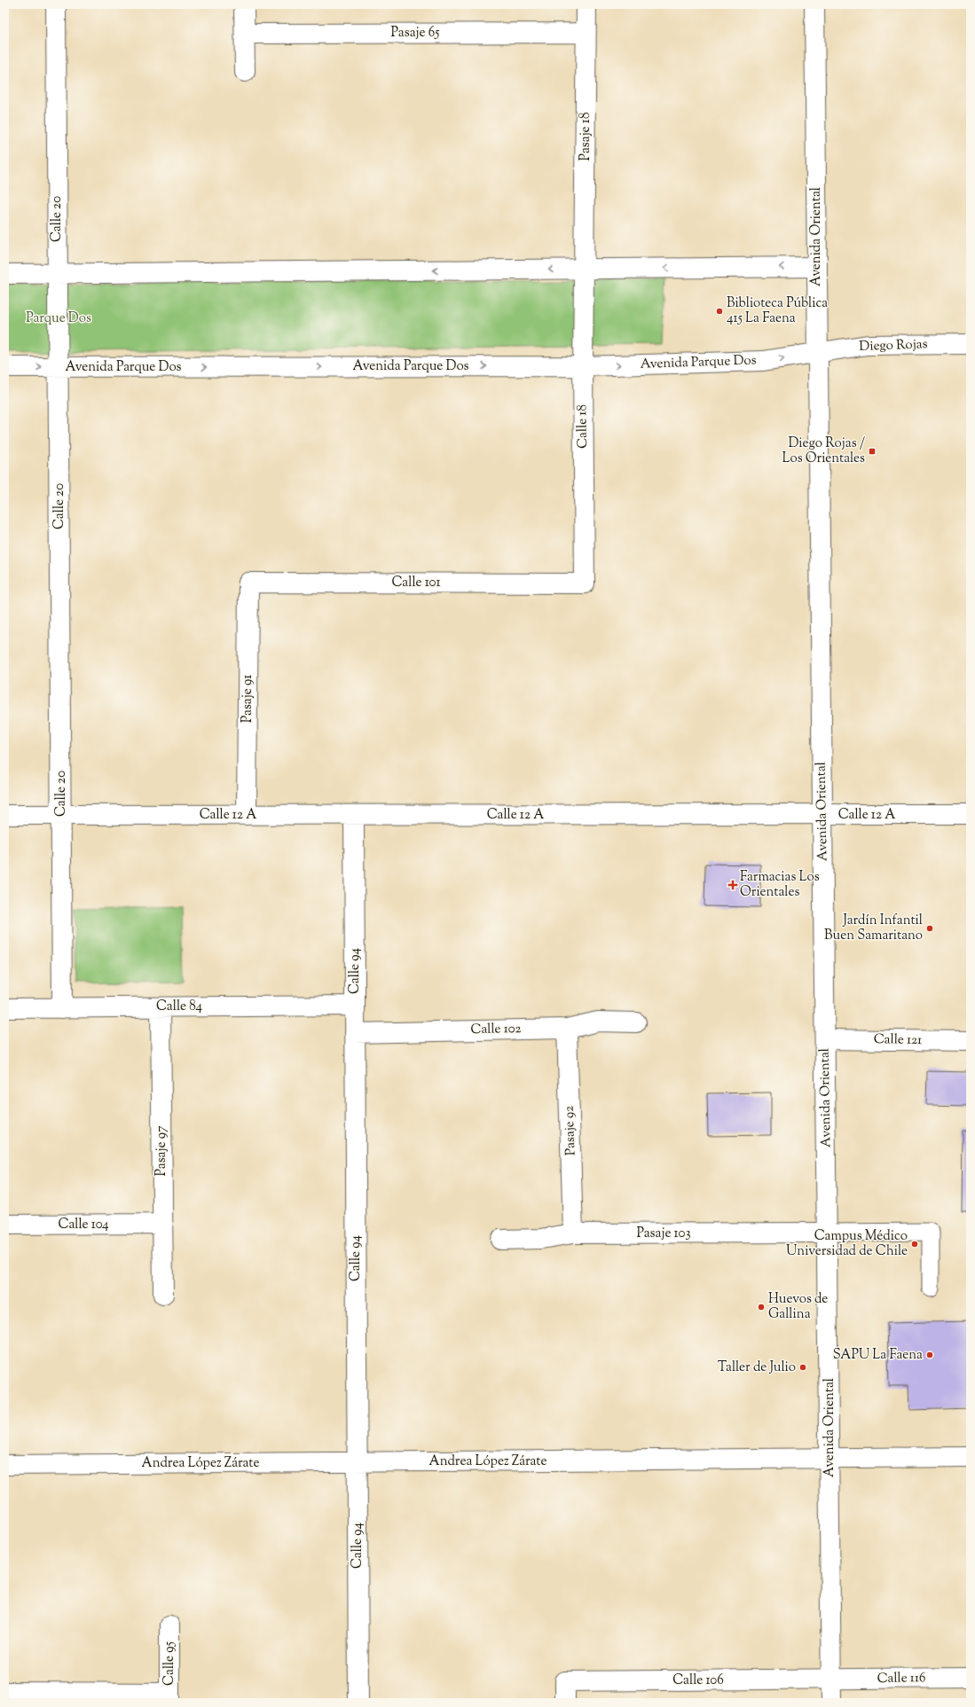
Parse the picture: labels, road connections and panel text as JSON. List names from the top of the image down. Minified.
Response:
{"streets":{"street":["Pasaje 65","Pasaje 18","Calle 20","Avenida Oriental","Diego Rojas","Avenida Parque Dos","Calle 18","Calle 101","Pasaje 91","Calle 12 A","Calle 94","Calle 84","Calle 102","Calle 121","Pasaje 92","Pasaje 97","Calle 104","Pasaje 103","Andrea López Zárate","Calle 95","Calle 116","Calle 106"]},"crossings":[["Pasaje 65","Pasaje 18"],["Pasaje 18","Calle 18"],["Calle 20","Avenida Parque Dos"],["Calle 20","Calle 12 A"],["Calle 20","Calle 84"],["Avenida Oriental","Diego Rojas"],["Avenida Oriental","Avenida Parque Dos"],["Avenida Oriental","Calle 12 A"],["Avenida Oriental","Calle 121"],["Avenida Oriental","Pasaje 103"],["Avenida Oriental","Andrea López Zárate"],["Avenida Oriental","Calle 116"],["Avenida Oriental","Calle 106"],["Diego Rojas","Avenida Parque Dos"],["Avenida Parque Dos","Calle 18"],["Calle 18","Calle 101"],["Calle 101","Pasaje 91"],["Pasaje 91","Calle 12 A"],["Calle 12 A","Calle 94"],["Calle 94","Calle 84"],["Calle 94","Calle 102"],["Calle 94","Andrea López Zárate"],["Calle 84","Pasaje 97"],["Calle 102","Pasaje 92"],["Pasaje 92","Pasaje 103"],["Pasaje 97","Calle 104"],["Calle 116","Calle 106"]],"parks":["Parque Dos"],"places":{"other":["Biblioteca Pública 415 La Faena","Jardín Infantil Buen Samaritano","Campus Médico Universidad de Chile","Huevos de Gallina","SAPU La Faena","Taller de Julio"],"transit":["Diego Rojas / Los Orientales"],"health":["Farmacias Los Orientales"]}}
